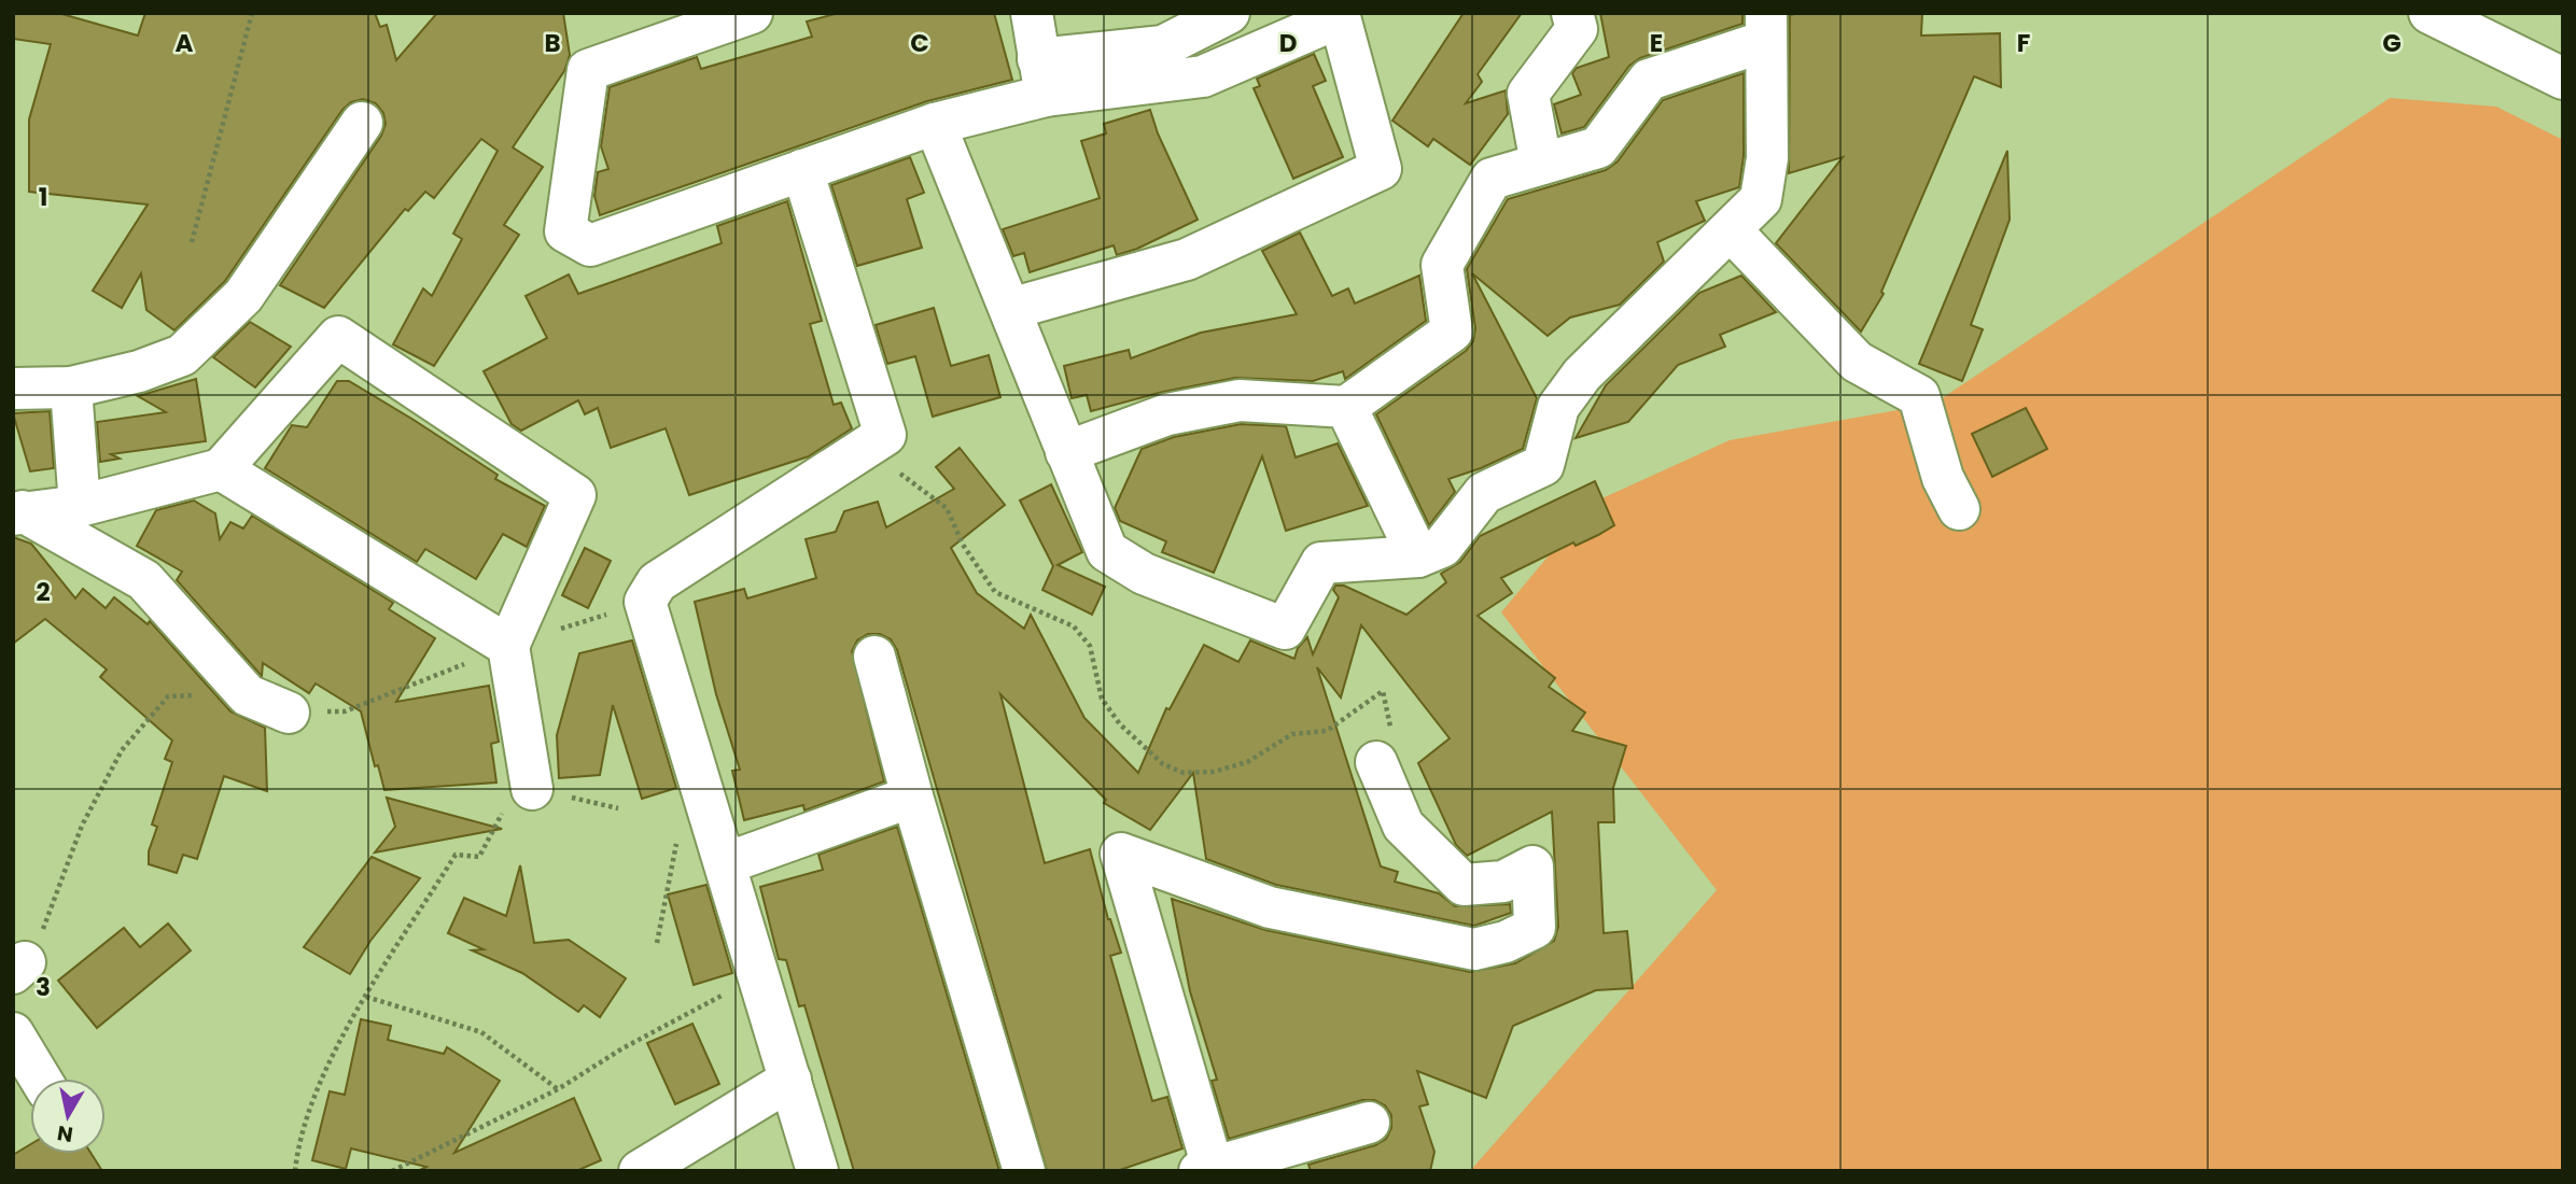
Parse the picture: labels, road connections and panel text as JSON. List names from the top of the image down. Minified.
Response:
{"north":"bottom","grid":{"columns":["A","B","C","D","E","F","G"],"rows":["1","2","3"]}}
